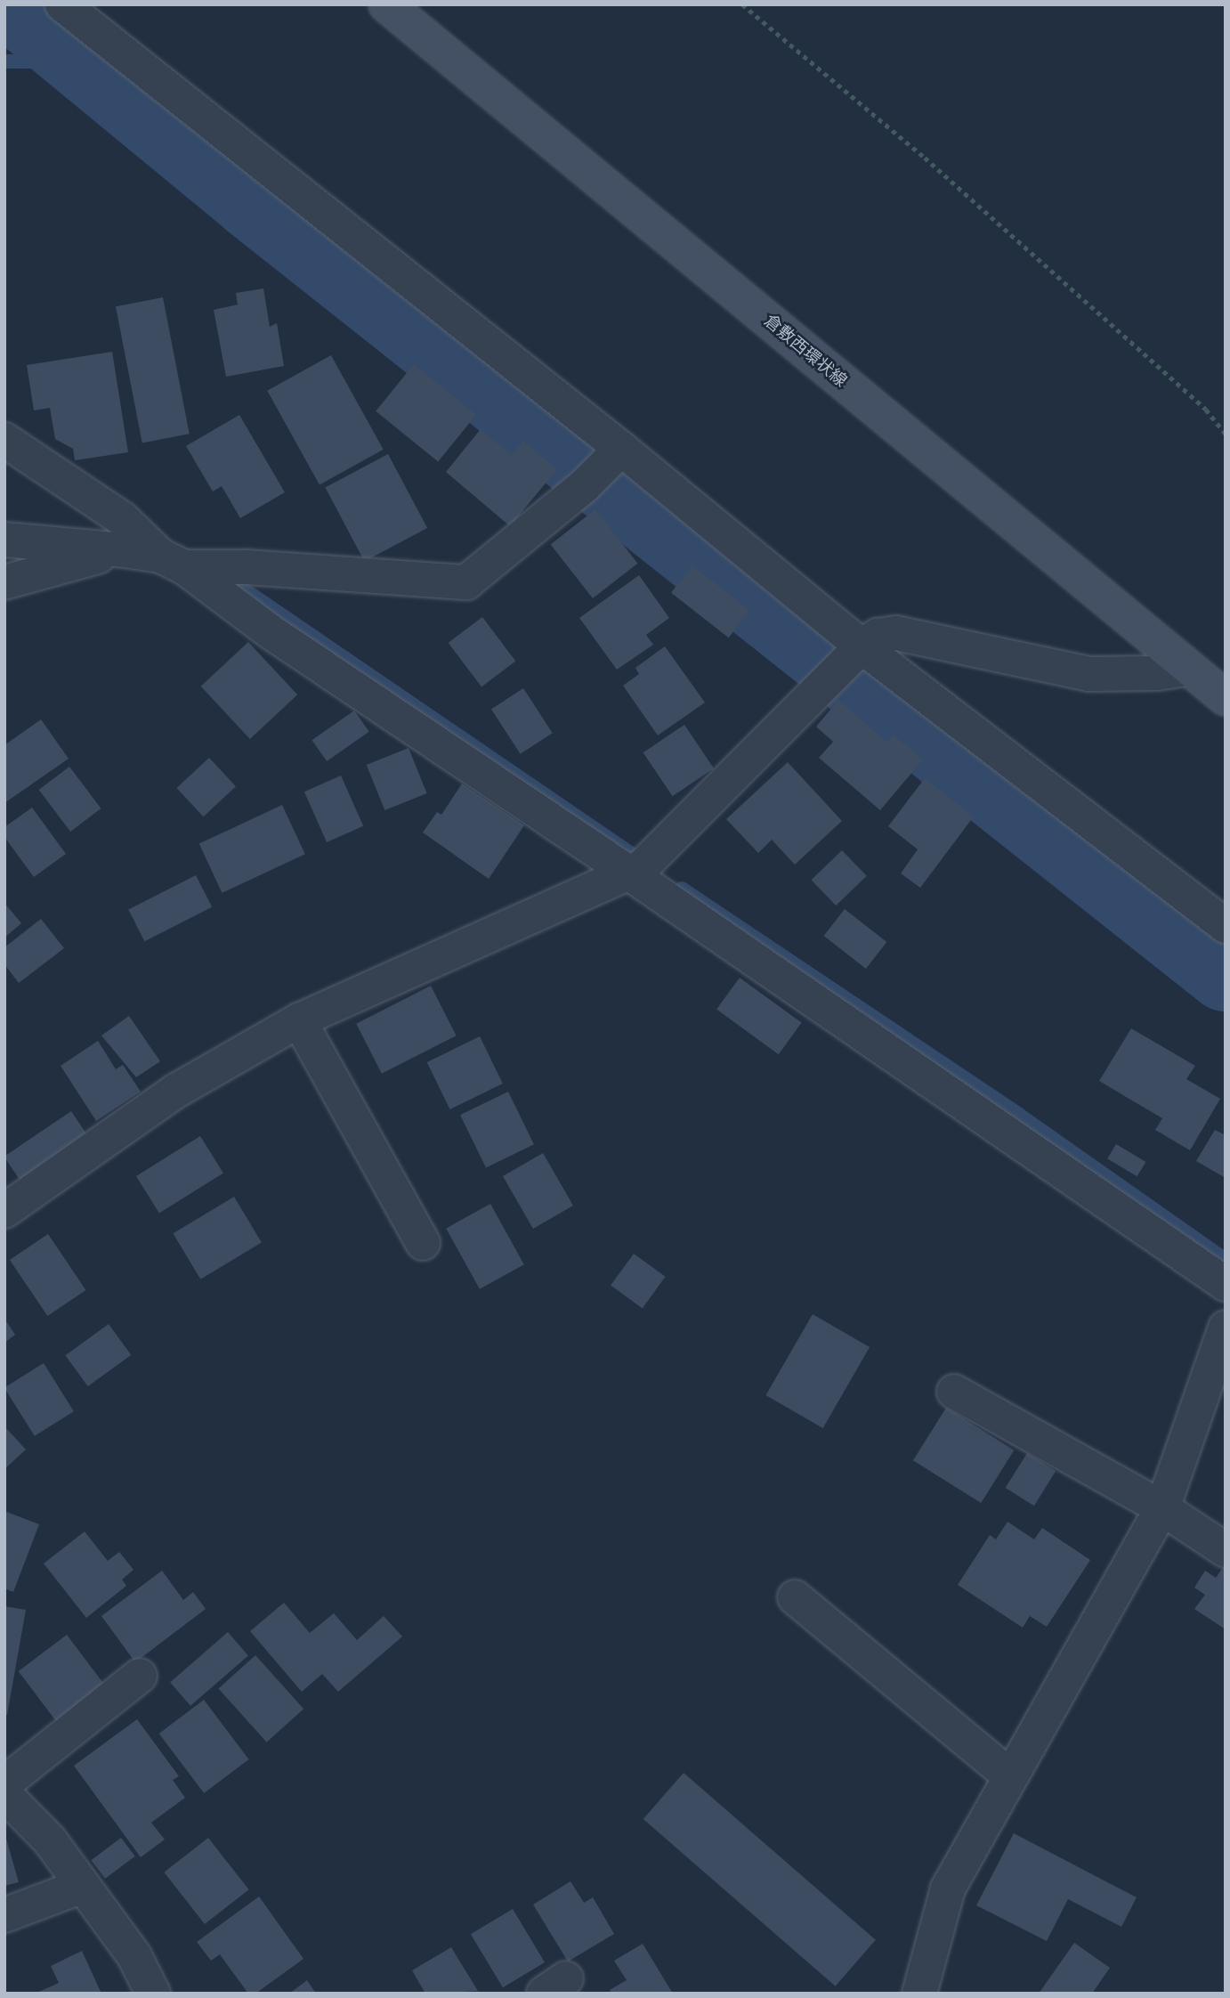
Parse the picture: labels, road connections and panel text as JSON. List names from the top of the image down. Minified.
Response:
{"streets":{"main road":["倉敷西環状線"]}}
